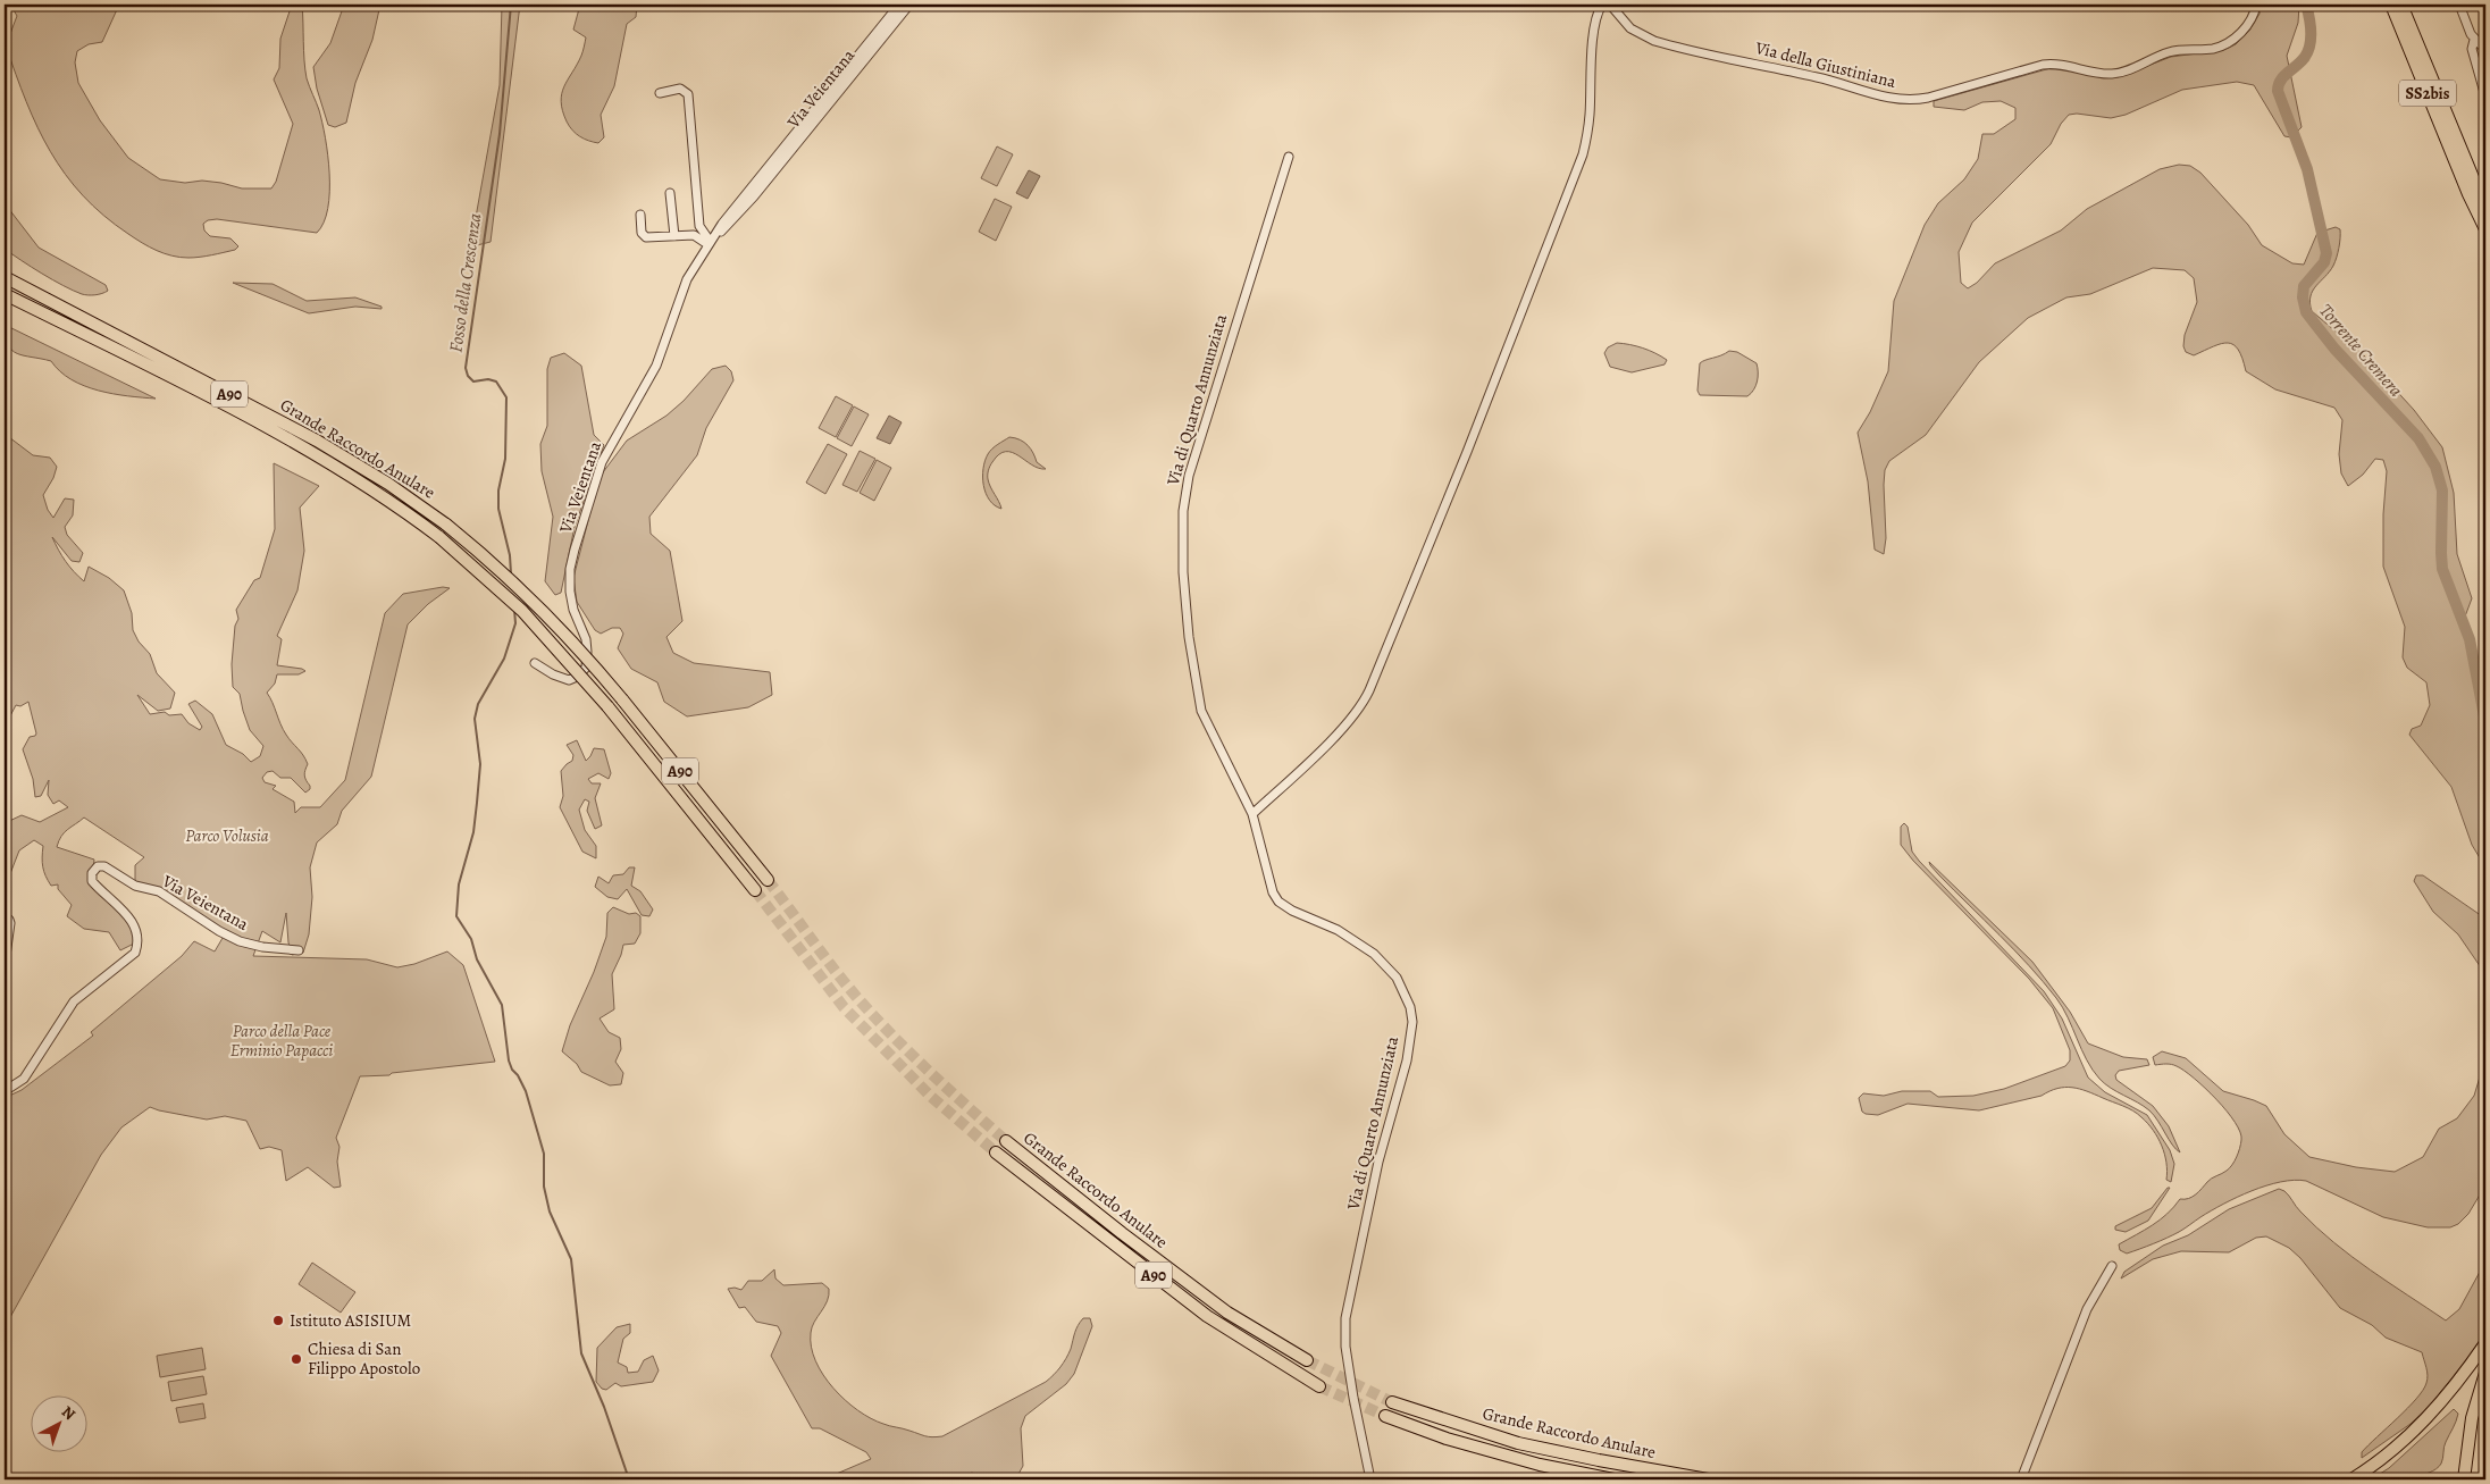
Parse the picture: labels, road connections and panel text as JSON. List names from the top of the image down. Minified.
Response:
{"streets":{"highway":["SS2bis","A90","Grande Raccordo Anulare"],"street":["Via della Giustiniana","Via Veientana","Via di Quarto Annunziata"]},"water":["Fosso della Crescenza","Torrente Cremera"],"parks":["Parco Volusia","Parco della Pace Erminio Papacci"],"places":["Istituto ASISIUM","Chiesa di San Filippo Apostolo"],"north":"top right"}
